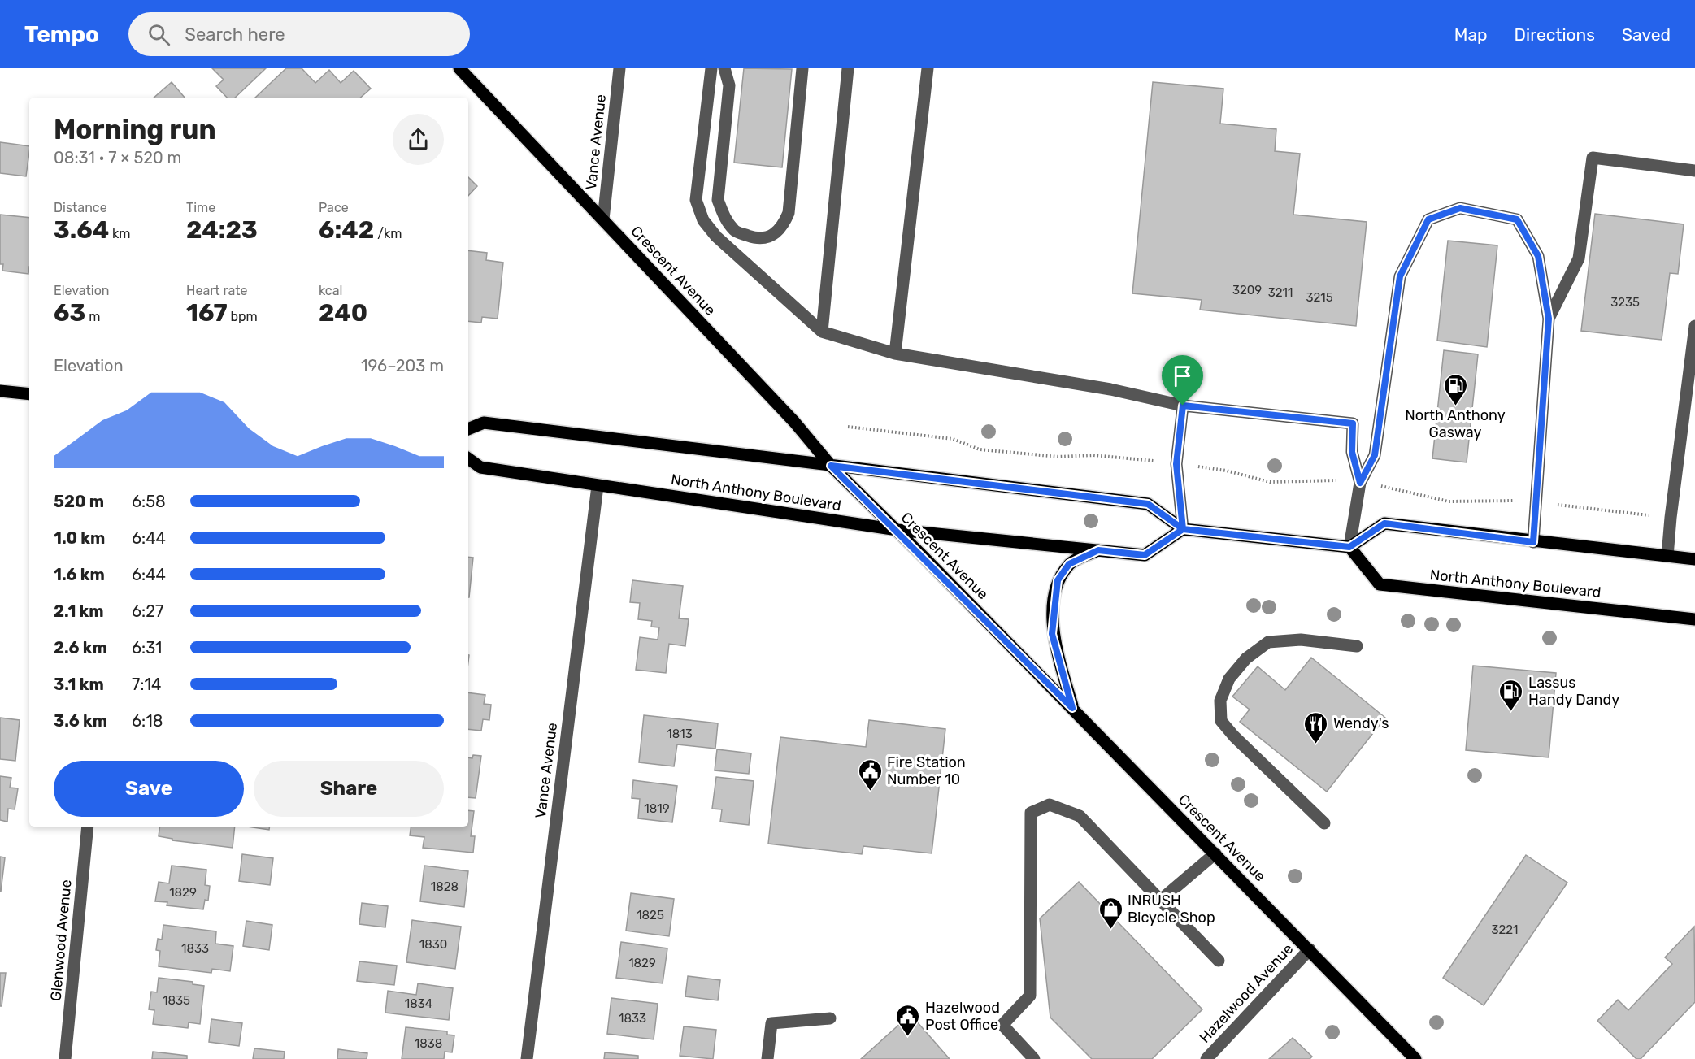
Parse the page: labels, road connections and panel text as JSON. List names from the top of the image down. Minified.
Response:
{"streets":{"main road":["Crescent Avenue","North Anthony Boulevard"],"street":["Vance Avenue","Glenwood Avenue","Hazelwood Avenue"]},"crossings":[["Vance Avenue","Crescent Avenue"],["Vance Avenue","North Anthony Boulevard"],["Crescent Avenue","North Anthony Boulevard"],["Crescent Avenue","Hazelwood Avenue"]],"places":{"fuel station":["North Anthony Gasway","Lassus Handy Dandy"],"restaurant":["Wendy's"],"public building":["Fire Station Number 10","Hazelwood Post Office"],"shop":["INRUSH Bicycle Shop"]},"house_numbers":["3209","3211","3215","3235","1813","1819","1828","1829","1825","3221","1830","1833","1829","1835","1834","1833","1838"],"page":{"header":"Tempo","search":"Search here","nav":["Map","Directions","Saved"],"heading":["Morning run","08:31 · 7 × 520 m"],"stats":[["Distance","3.64 km"],["Time","24:23"],["Pace","6:42 /km"],["Elevation","63 m"],["Heart rate","167 bpm"],["kcal","240"]],"chart":["Elevation","196–203 m"],"list":[{"name":"520 m","note":"6:58"},{"name":"1.0 km","note":"6:44"},{"name":"1.6 km","note":"6:44"},{"name":"2.1 km","note":"6:27"},{"name":"2.6 km","note":"6:31"},{"name":"3.1 km","note":"7:14"},{"name":"3.6 km","note":"6:18"}],"buttons":["Save","Share"]}}
